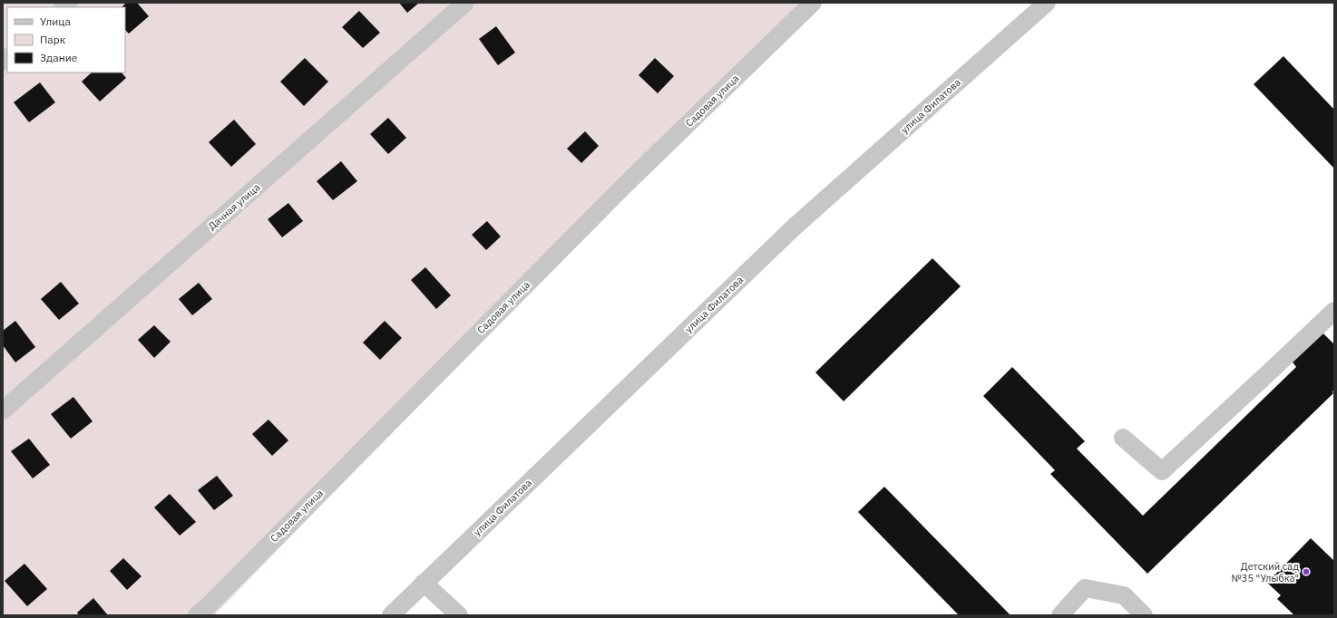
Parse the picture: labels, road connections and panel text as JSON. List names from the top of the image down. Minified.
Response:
{"streets":{"street":["Садовая улица","улица Филатова","Дачная улица"]},"places":["Детский сад №35 \"Улыбка\""],"legend":["Улица","Парк","Здание"]}
